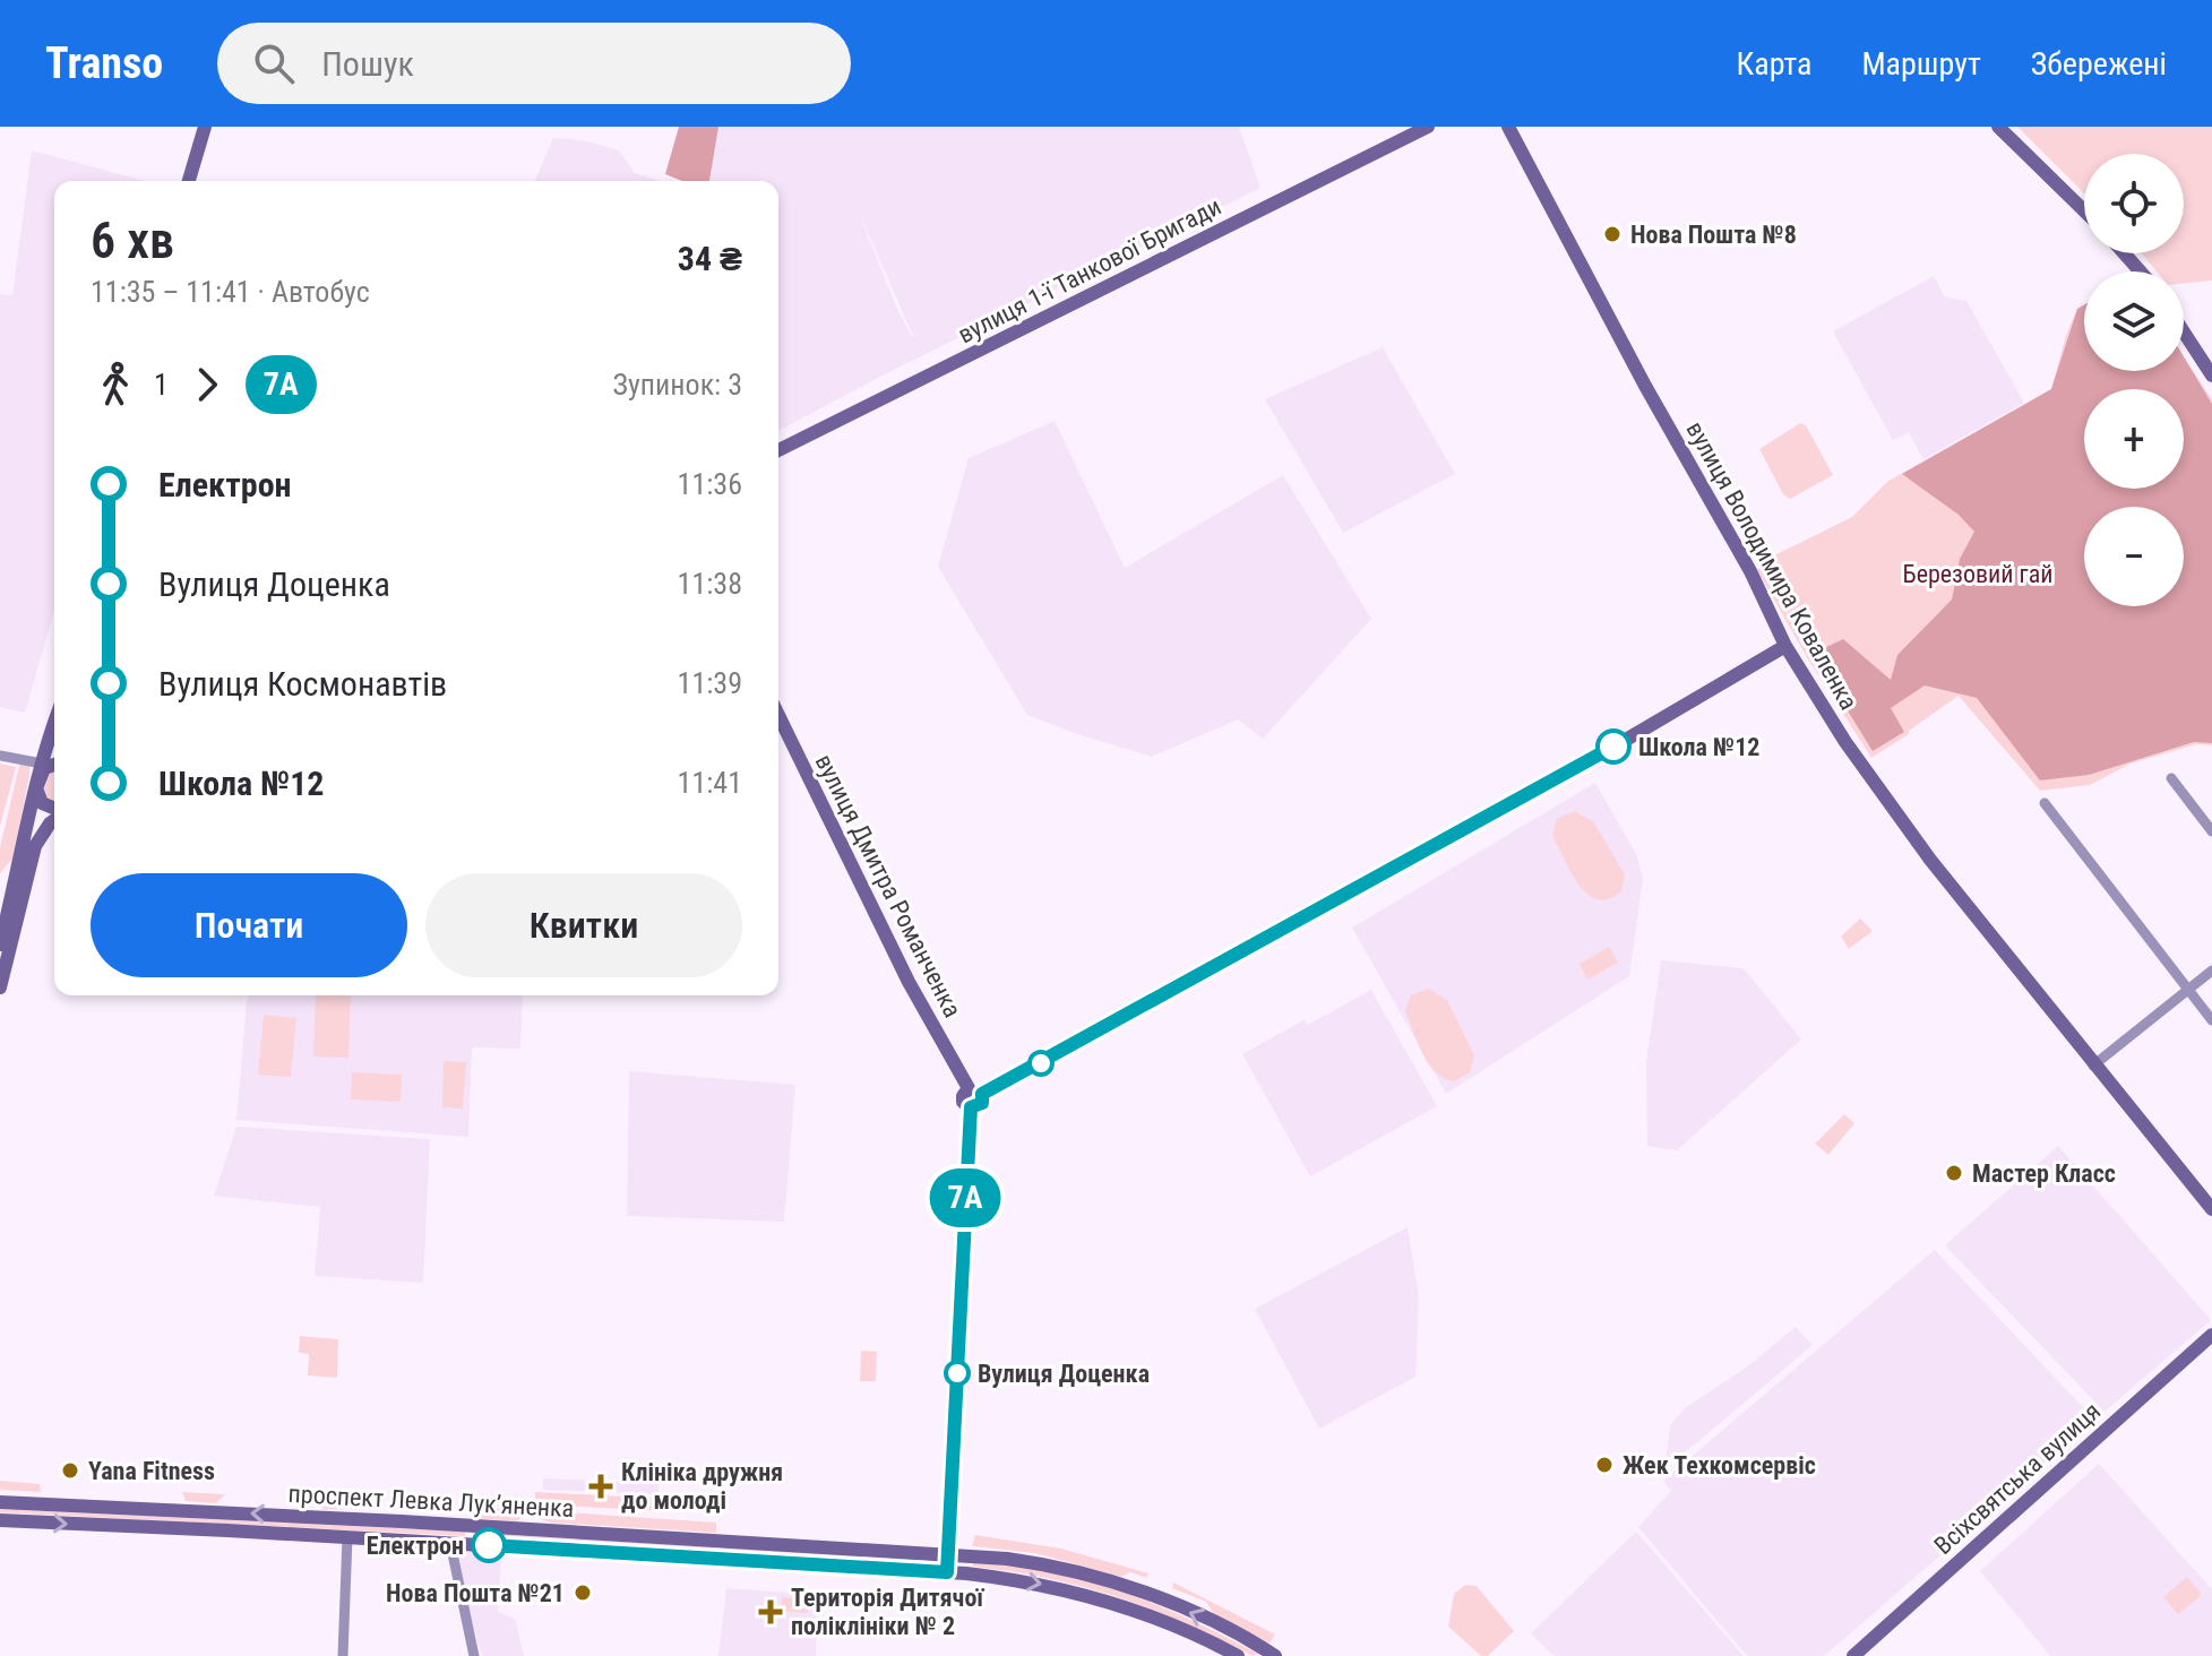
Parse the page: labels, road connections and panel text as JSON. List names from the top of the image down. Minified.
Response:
{"streets":{"main road":["вулиця 1-ї Танкової Бригади","вулиця Володимира Коваленка","вулиця Дмитра Романченка","Всіхсвятська вулиця","проспект Левка Лукʼяненка"]},"parks":["Березовий гай"],"places":{"other":["Нова Пошта №8","Школа №12","Мастер Класс","Вулиця Доценка","Жек Техкомсервіс","Yana Fitness","Електрон","Нова Пошта №21"],"health":["Клініка дружня до молоді","Територія Дитячої поліклініки № 2"]},"lines":["bus line 7А"],"page":{"header":"Transo","search":"Пошук","nav":["Карта","Маршрут","Збережені"],"on_map":"7А","map_buttons":["+","−"],"heading":["6 хв","11:35 – 11:41 · Автобус","34 ₴"],"legs":["1","7А","Зупинок: 3"],"list":[{"name":"Електрон","value":"11:36"},{"name":"Вулиця Доценка","value":"11:38"},{"name":"Вулиця Космонавтів","value":"11:39"},{"name":"Школа №12","value":"11:41"}],"buttons":["Почати","Квитки"]}}
